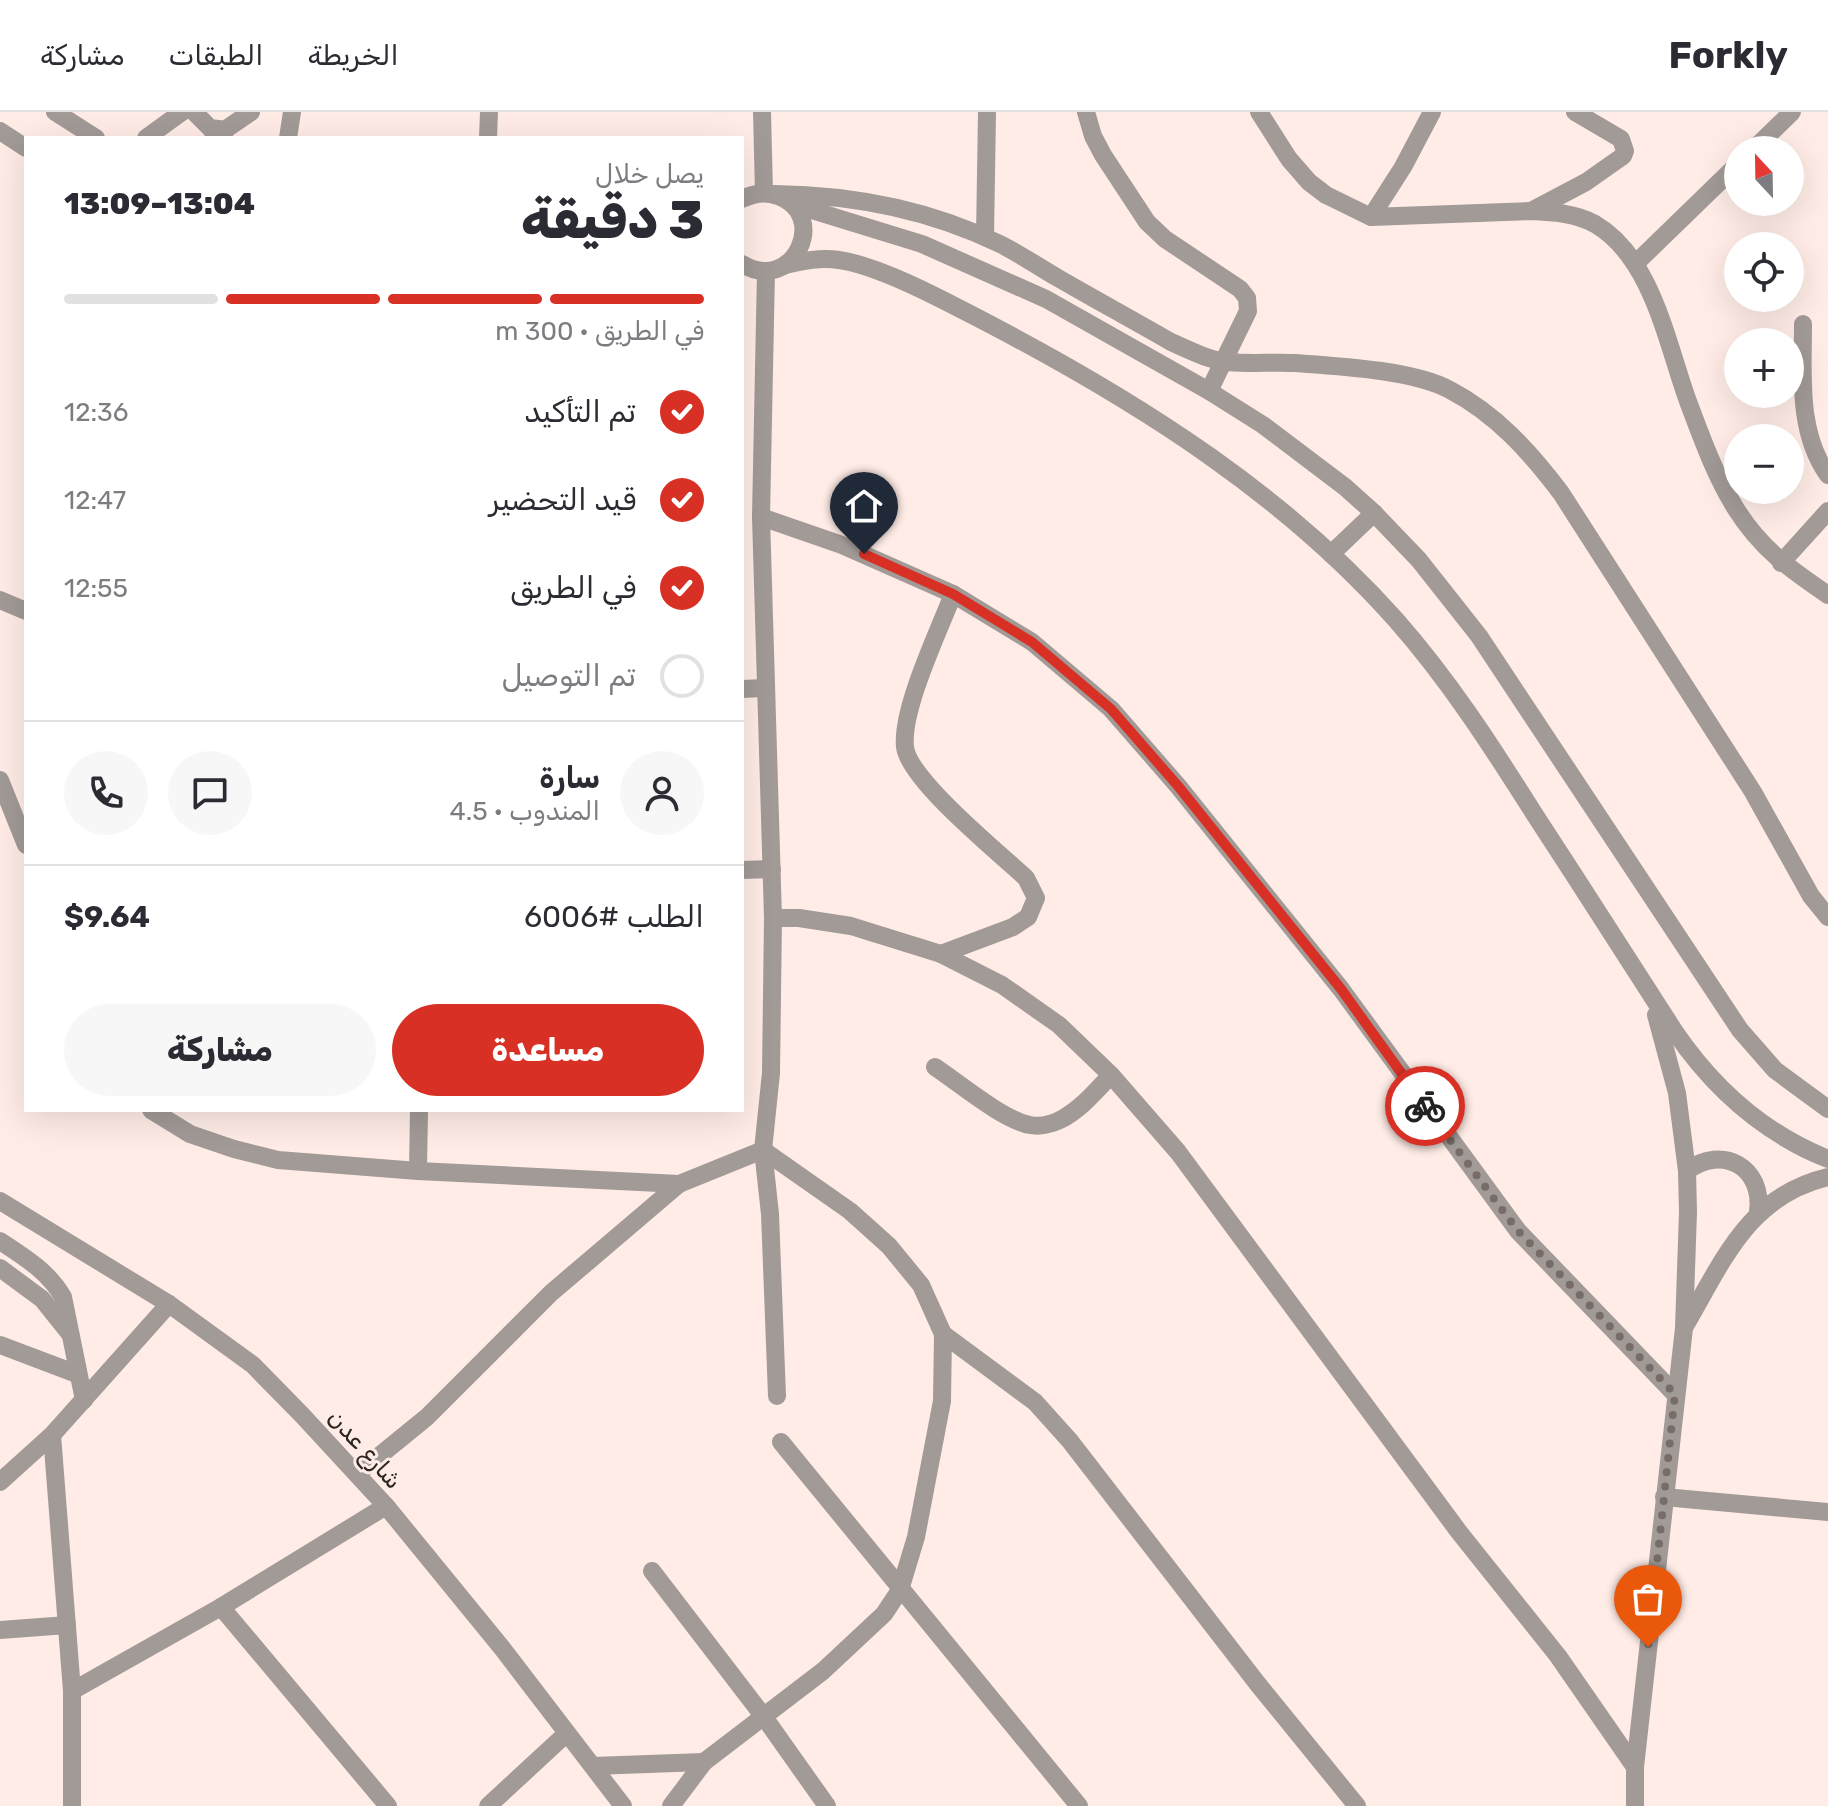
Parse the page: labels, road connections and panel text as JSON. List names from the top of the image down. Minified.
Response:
{"streets":{"street":["شارع عدن"]},"north":"top","page":{"header":"Forkly","nav":["الخريطة","الطبقات","مشاركة"],"map_buttons":["+","−"],"heading":["3 دقيقة","يصل خلال","13:04–13:09"],"panel":["سارة","المندوب · 4.5","الطلب #6006","$9.64"],"bar":"في الطريق · 300 m","list":[["تم التأكيد","12:36"],["قيد التحضير","12:47"],["في الطريق","12:55"],"تم التوصيل"],"buttons":["مساعدة","مشاركة"]}}
